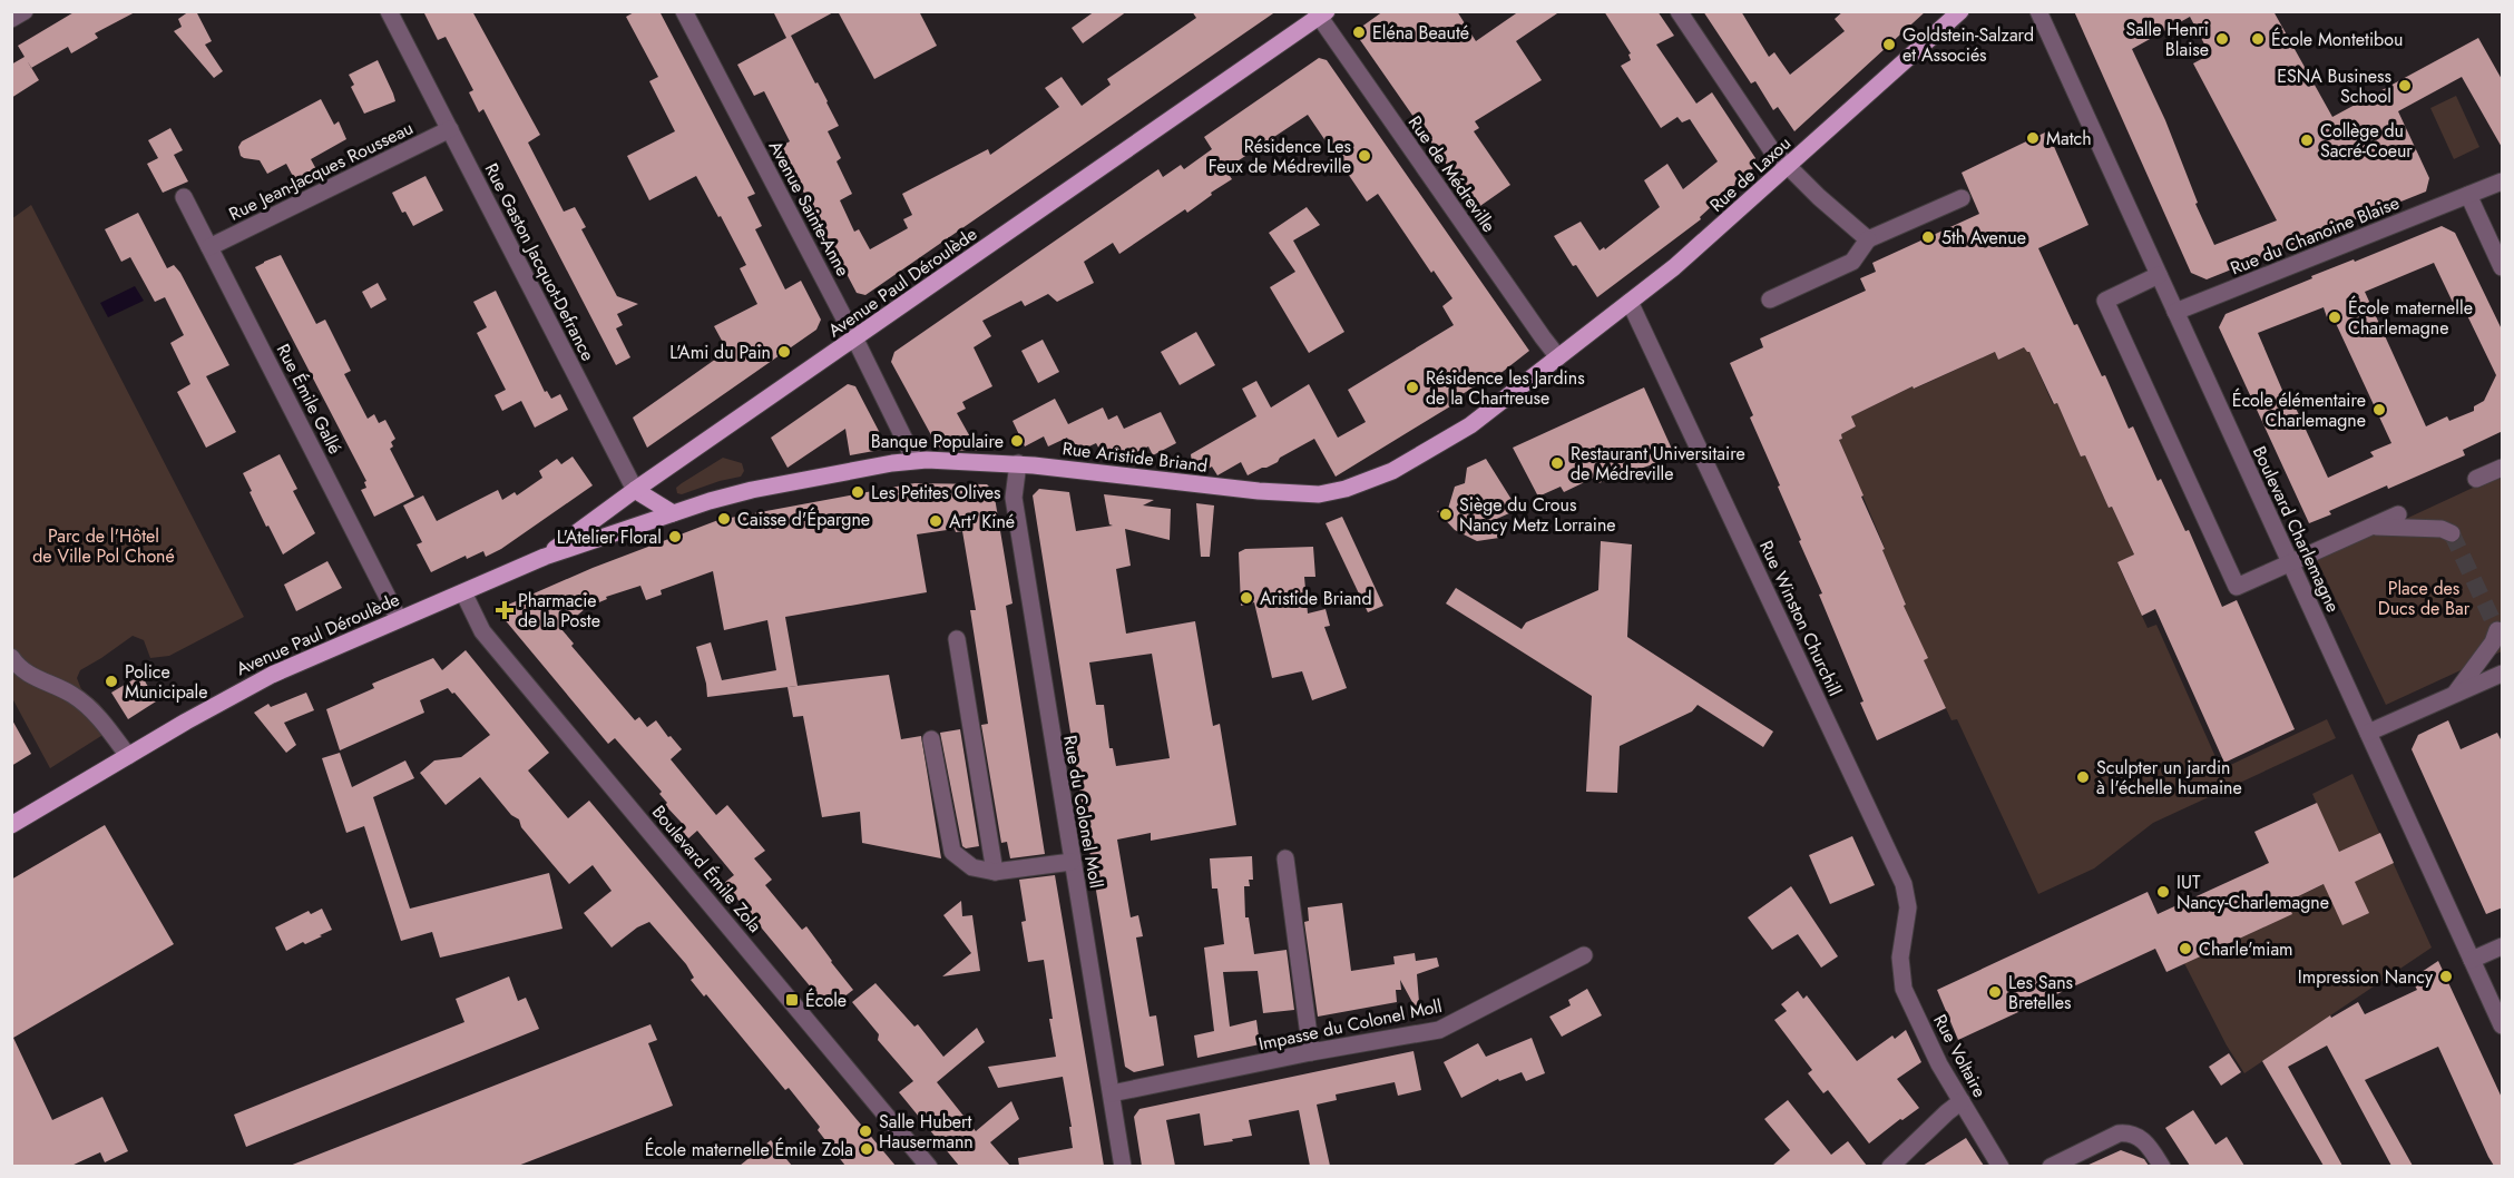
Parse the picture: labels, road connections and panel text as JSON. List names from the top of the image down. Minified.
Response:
{"streets":{"main road":["Rue de Laxou","Avenue Paul Déroulède","Rue Aristide Briand"],"street":["Rue Jean-Jacques Rousseau","Rue de Médreville","Avenue Sainte-Anne","Rue du Chanoine Blaise","Rue Gaston Jacquot-Defrance","Rue Émile Gallé","Boulevard Charlemagne","Rue Winston Churchill","Rue du Colonel Moll","Boulevard Émile Zola","Impasse du Colonel Moll","Rue Voltaire"]},"crossings":[["Rue Jean-Jacques Rousseau","Rue Gaston Jacquot-Defrance"],["Rue Jean-Jacques Rousseau","Rue Émile Gallé"],["Rue de Médreville","Rue de Laxou"],["Rue de Médreville","Avenue Paul Déroulède"],["Rue de Médreville","Rue Aristide Briand"],["Rue de Laxou","Rue Aristide Briand"],["Rue de Laxou","Rue Winston Churchill"],["Avenue Sainte-Anne","Avenue Paul Déroulède"],["Avenue Sainte-Anne","Rue Aristide Briand"],["Rue du Chanoine Blaise","Boulevard Charlemagne"],["Rue Gaston Jacquot-Defrance","Avenue Paul Déroulède"],["Avenue Paul Déroulède","Rue Émile Gallé"],["Avenue Paul Déroulède","Rue Aristide Briand"],["Avenue Paul Déroulède","Boulevard Émile Zola"],["Rue Aristide Briand","Rue du Colonel Moll"],["Rue Winston Churchill","Rue Voltaire"],["Rue du Colonel Moll","Impasse du Colonel Moll"]],"parks":["Parc de l'Hôtel de Ville Pol Choné","Place des Ducs de Bar"],"places":{"other":["Eléna Beauté","Salle Henri Blaise","École Montetibou","Goldstein-Salzard et Associés","ESNA Business School","Match","Collège du Sacré-Coeur","Résidence Les Feux de Médreville","5th Avenue","École maternelle Charlemagne","L'Ami du Pain","Résidence les Jardins de la Chartreuse","École élémentaire Charlemagne","Banque Populaire","Restaurant Universitaire de Médreville","Les Petites Olives","Siège du Crous Nancy Metz Lorraine","Caisse d'Épargne","Art' Kiné","L'Atelier Floral","Aristide Briand","Police Municipale","Sculpter un jardin à l'échelle humaine","IUT Nancy-Charlemagne","Charle'miam","Impression Nancy","Les Sans Bretelles","Salle Hubert Hausermann","École maternelle Émile Zola"],"health":["Pharmacie de la Poste"],"transit":["École"]}}
